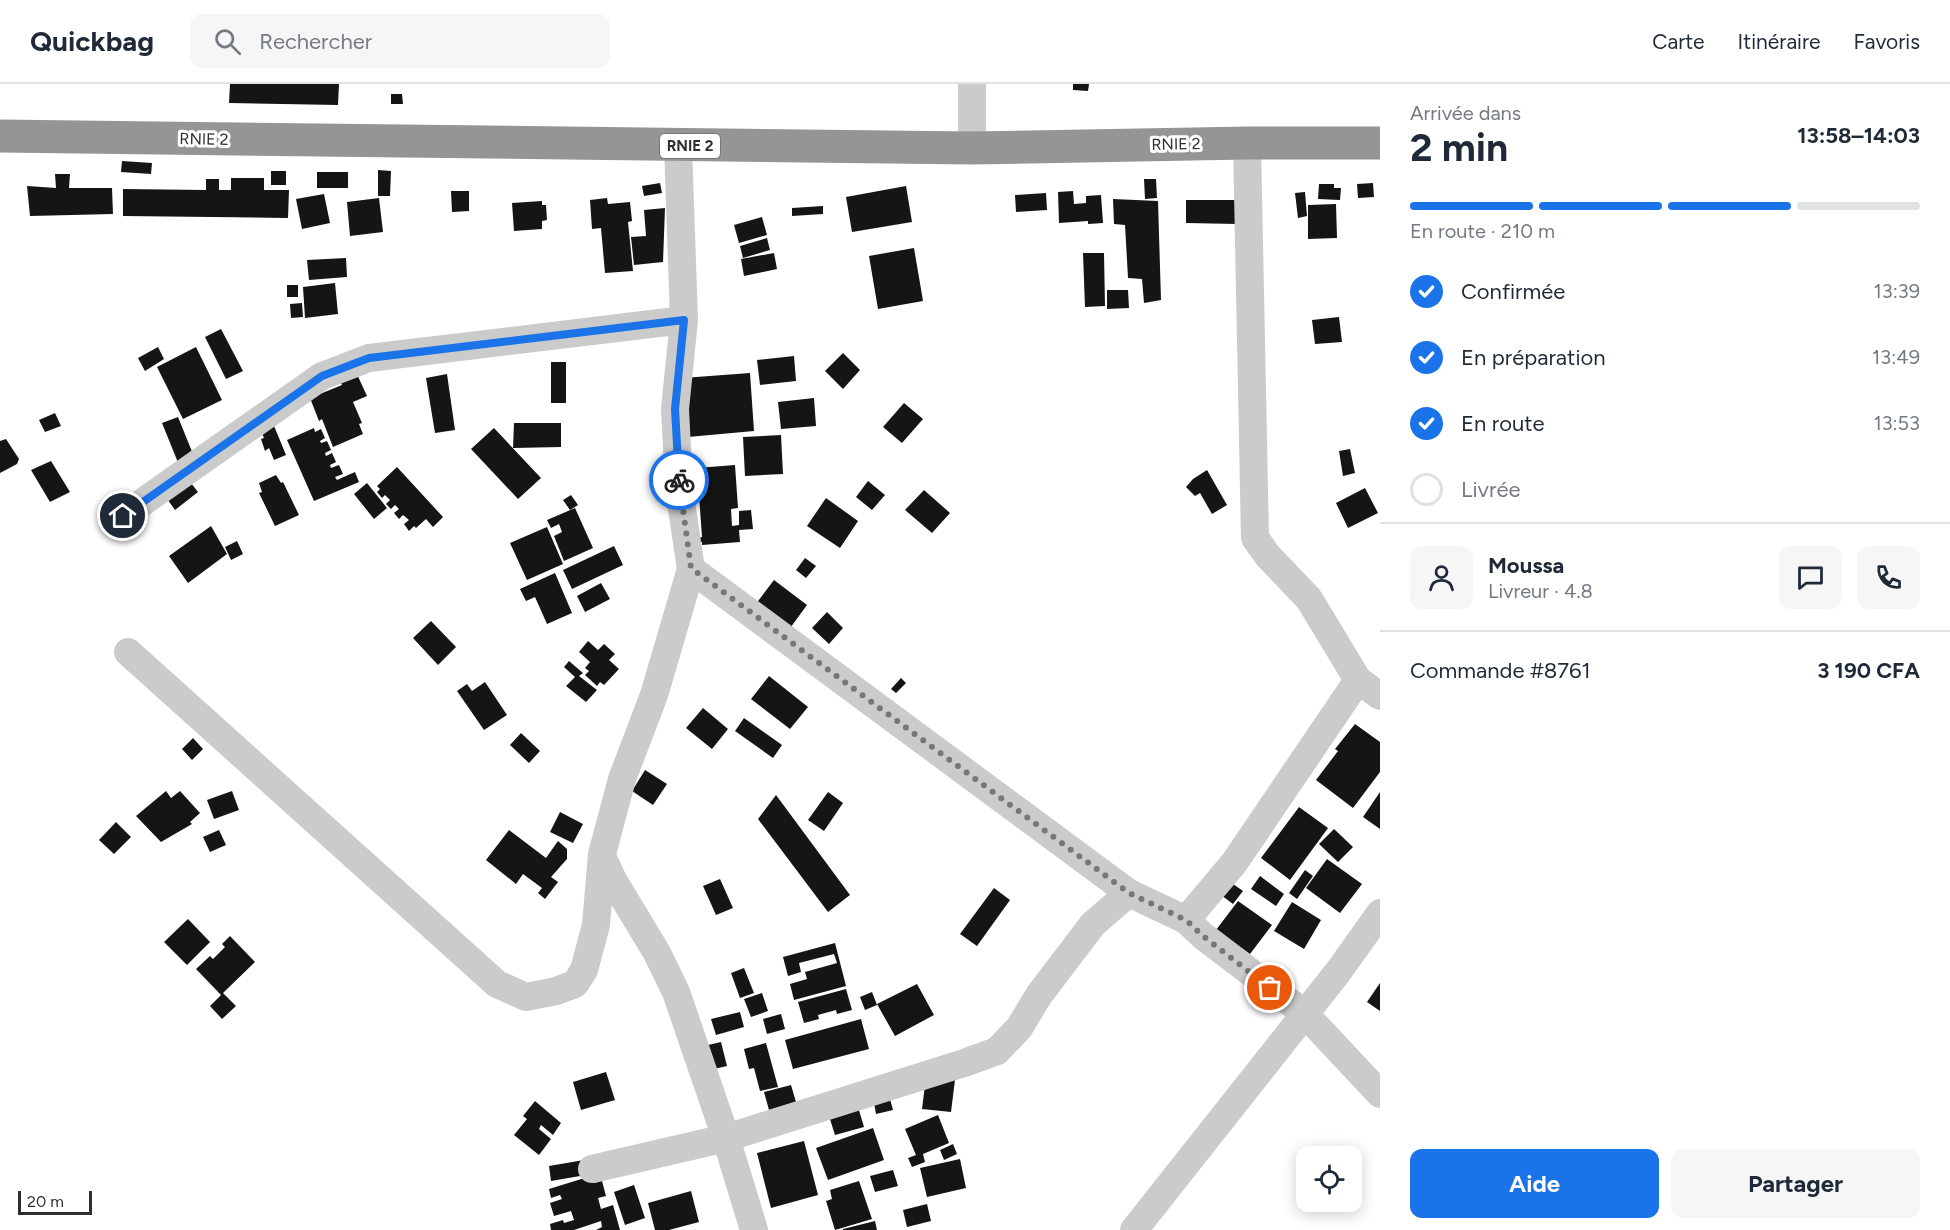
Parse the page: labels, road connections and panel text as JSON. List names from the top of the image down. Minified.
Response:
{"streets":{"highway":["RNIE 2"]},"scale_bar":"20 m","page":{"header":"Quickbag","search":"Rechercher","nav":["Carte","Itinéraire","Favoris"],"heading":["2 min","Arrivée dans","13:58–14:03"],"panel":["Moussa","Livreur · 4.8","Commande #8761","3 190 CFA"],"bar":"En route · 210 m","list":[["Confirmée","13:39"],["En préparation","13:49"],["En route","13:53"],"Livrée"],"buttons":["Aide","Partager"],"scale":"20 m"}}
